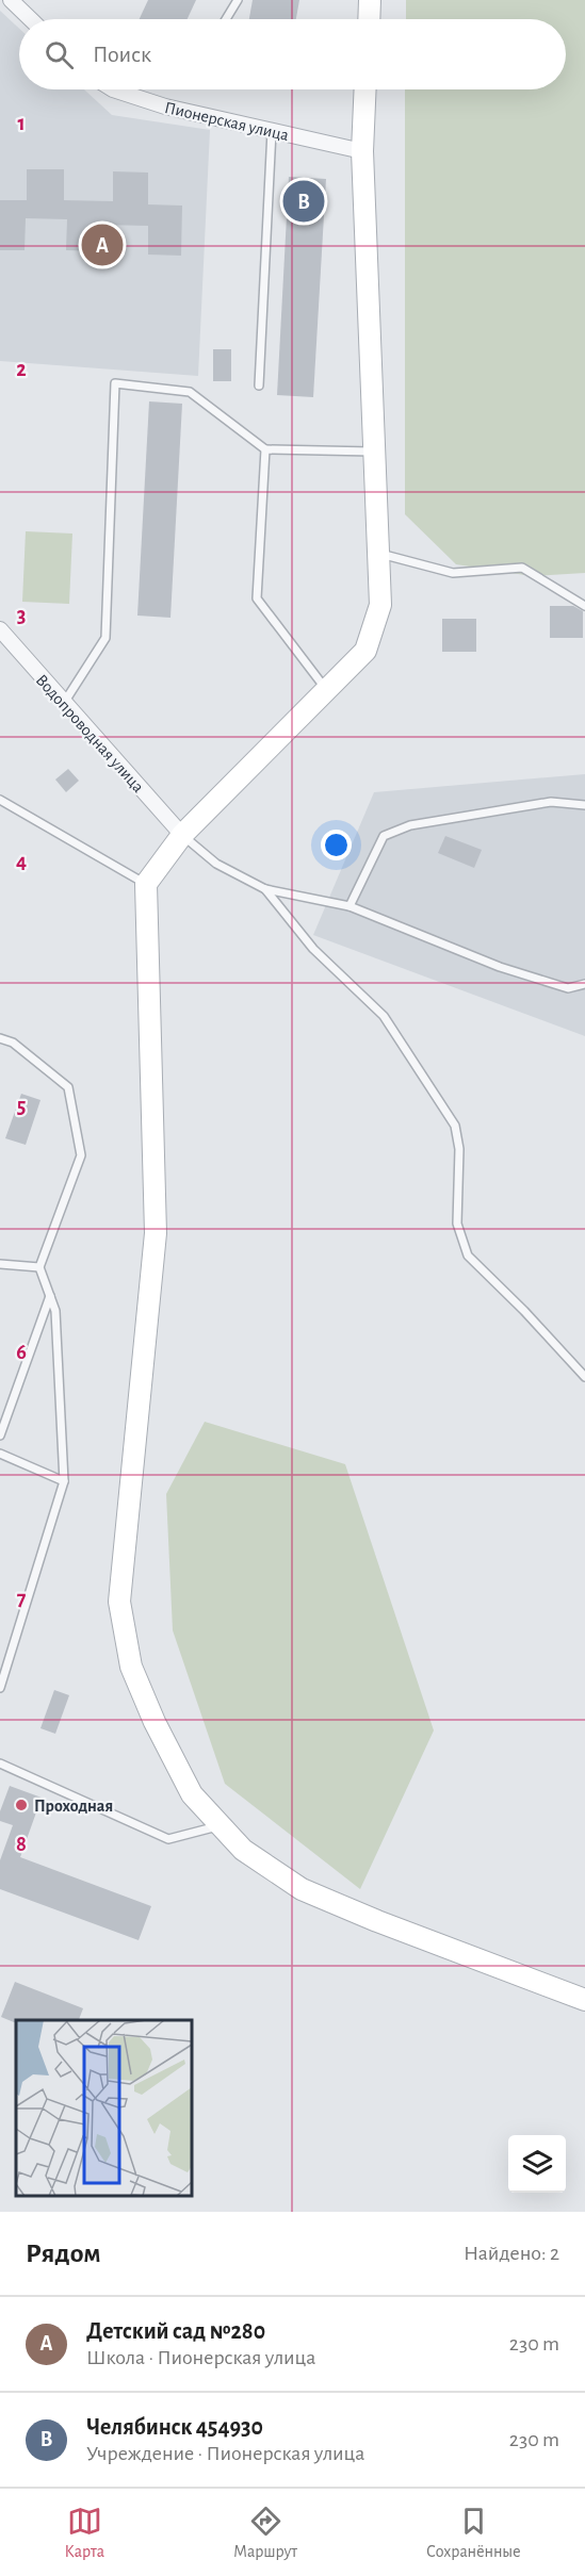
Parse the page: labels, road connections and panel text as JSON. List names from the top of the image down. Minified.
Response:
{"streets":{"street":["Пионерская улица","Водопроводная улица"]},"places":["Проходная"],"page":{"search":"Поиск","pins":["B","A"],"heading":["Рядом","Найдено: 2"],"list":[{"mark":"A","name":"Детский сад №280","note":"Школа · Пионерская улица","value":"230 m"},{"mark":"B","name":"Челябинск 454930","note":"Учреждение · Пионерская улица","value":"230 m"}],"nav":["Карта","Маршрут","Сохранённые"]},"grid":{"rows":["1","2","3","4","5","6","7","8"]}}
